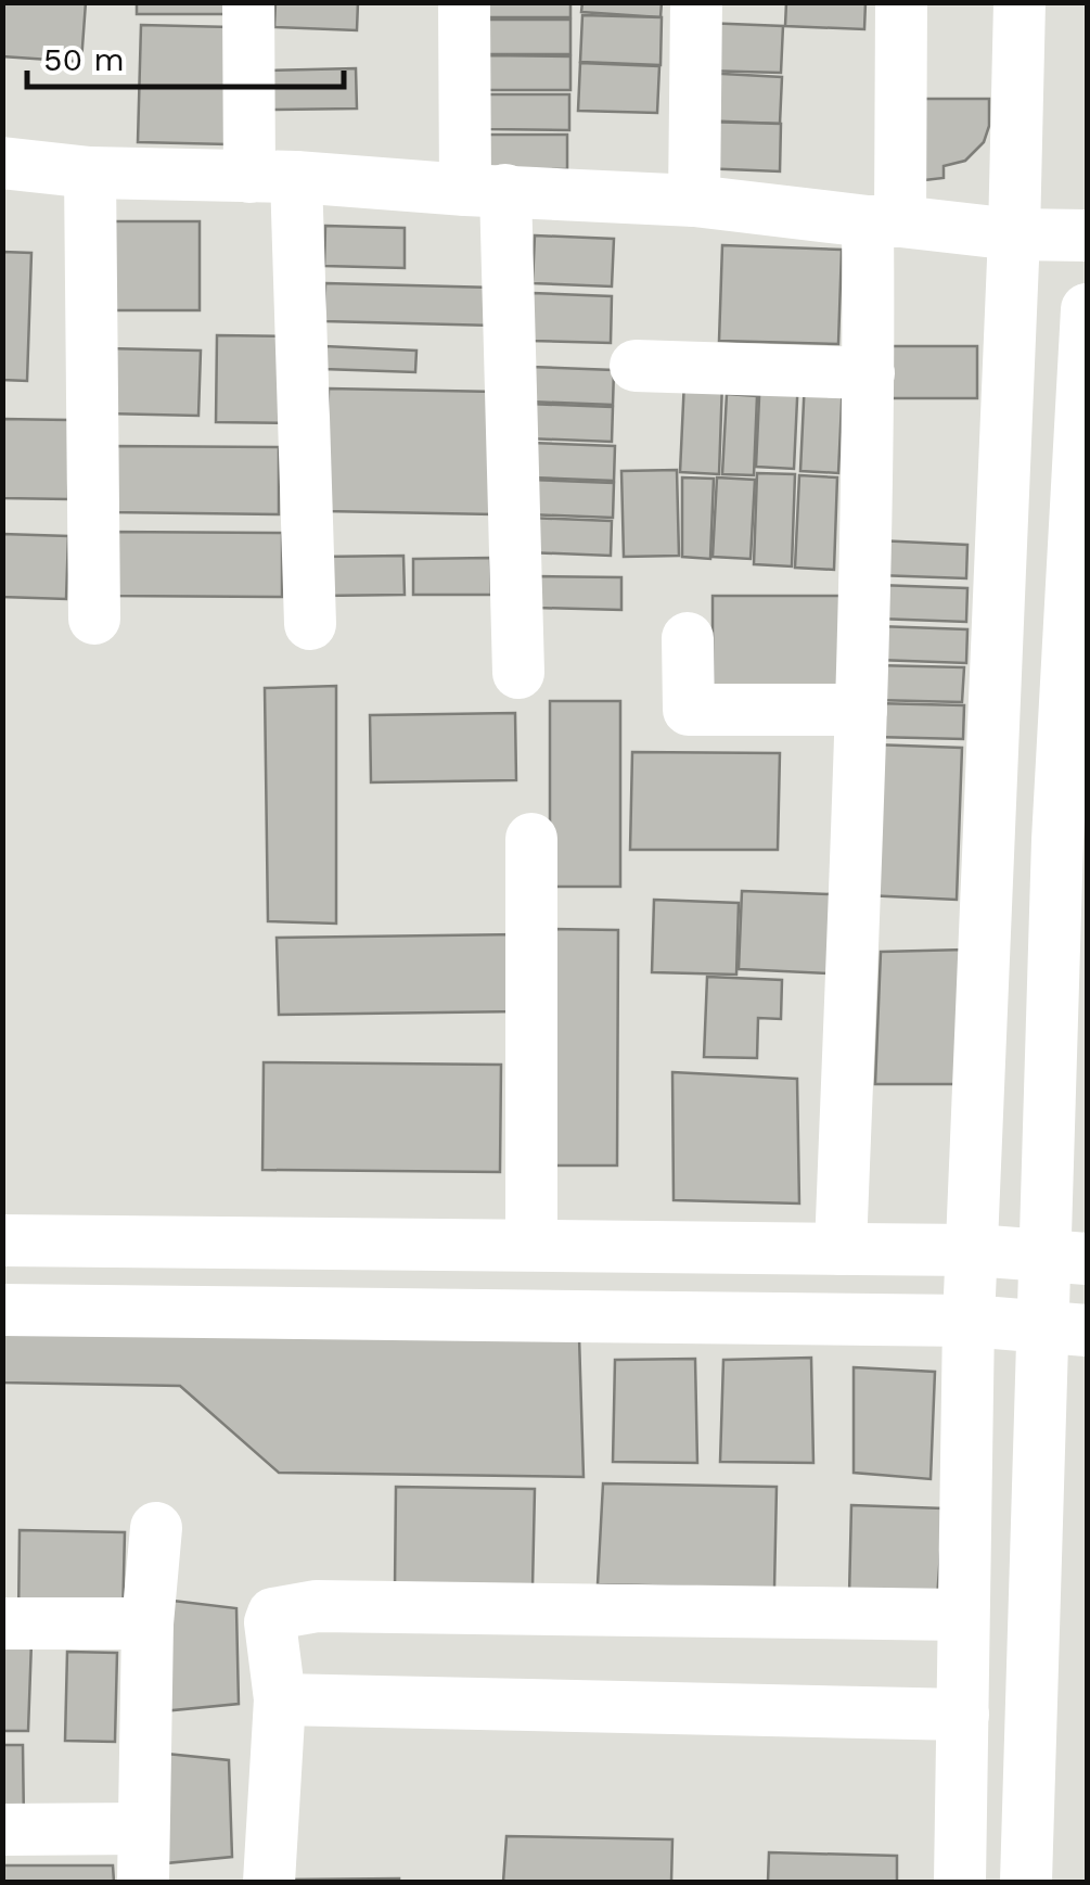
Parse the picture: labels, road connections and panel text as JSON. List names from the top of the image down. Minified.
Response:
{"scale_bar":"50 m"}
